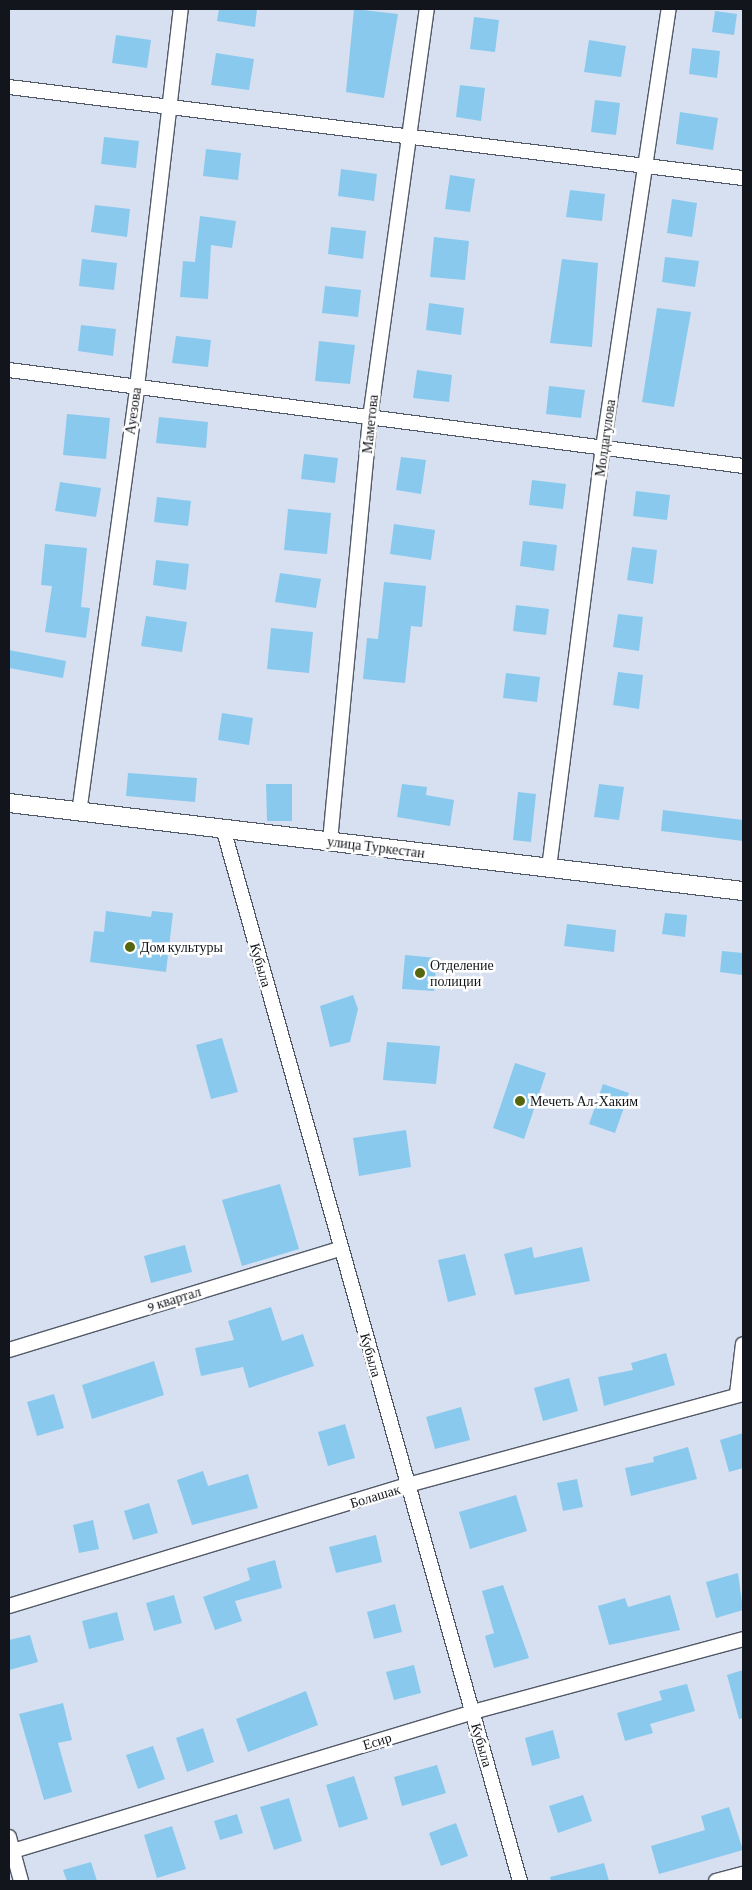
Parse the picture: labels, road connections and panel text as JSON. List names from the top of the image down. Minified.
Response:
{"streets":{"street":["Ауезова","Маметова","Молдагулова","улица Туркестан","Кубыла","9 квартал","Болашак","Есир"]},"crossings":[["Ауезова","улица Туркестан"],["Маметова","улица Туркестан"],["Молдагулова","улица Туркестан"],["улица Туркестан","Кубыла"],["Кубыла","9 квартал"],["Кубыла","Болашак"],["Кубыла","Есир"]],"places":["Дом культуры","Отделение полиции","Мечеть Ал-Хаким"]}
